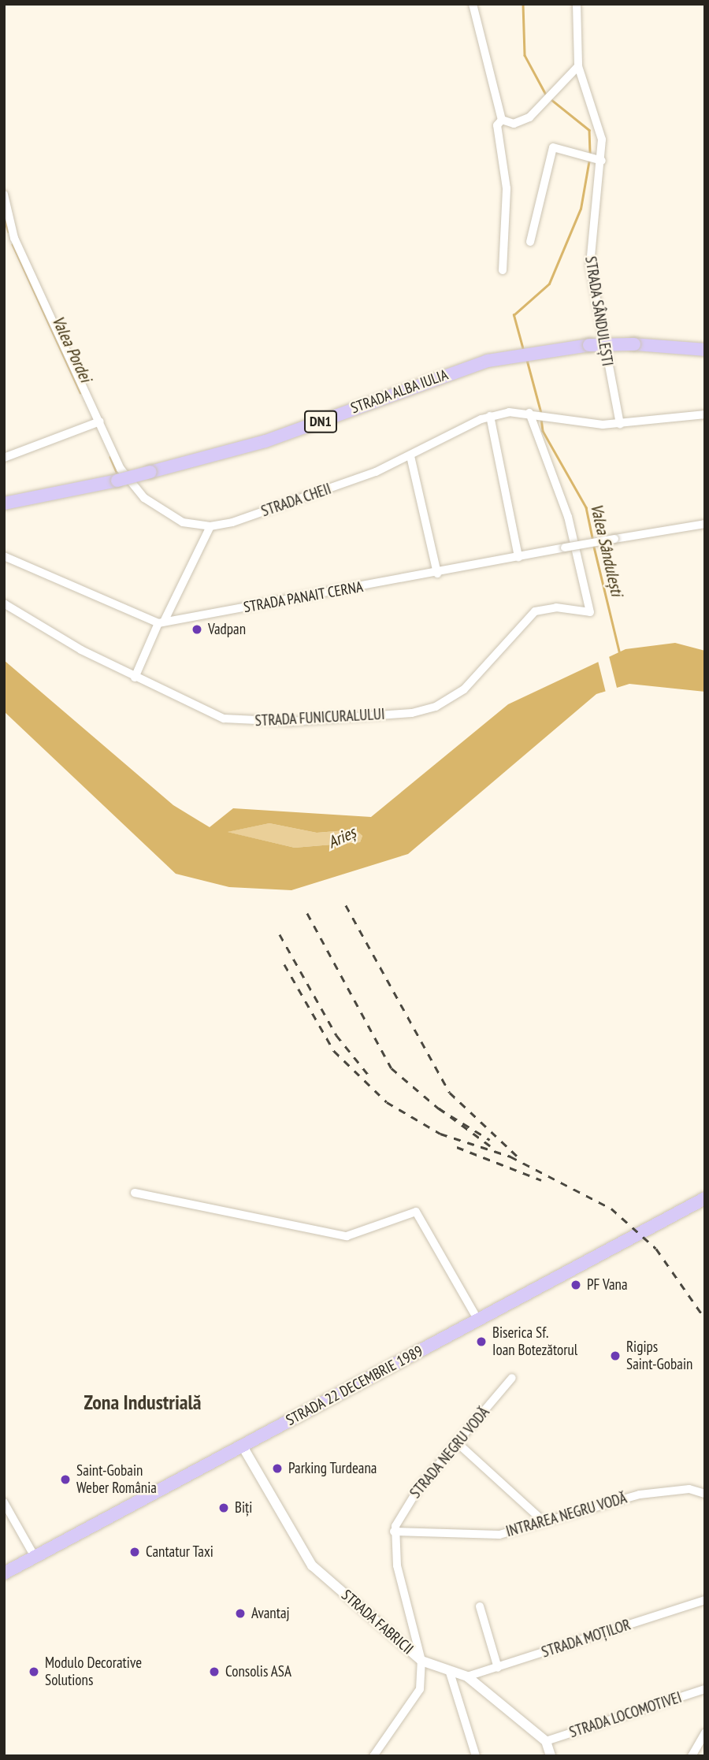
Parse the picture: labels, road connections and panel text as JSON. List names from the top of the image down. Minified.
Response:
{"streets":{"main road":["STRADA ALBA IULIA","DN1","STRADA 22 DECEMBRIE 1989"],"street":["STRADA SÂNDULEȘTI","STRADA CHEII","STRADA PANAIT CERNA","STRADA FUNICURALULUI","STRADA NEGRU VODĂ","INTRAREA NEGRU VODĂ","STRADA FABRICII","STRADA MOȚILOR","STRADA LOCOMOTIVEI"]},"crossings":[["STRADA SÂNDULEȘTI","STRADA CHEII"],["STRADA CHEII","STRADA FUNICURALULUI"],["STRADA 22 DECEMBRIE 1989","STRADA FABRICII"],["STRADA NEGRU VODĂ","INTRAREA NEGRU VODĂ"],["STRADA FABRICII","STRADA MOȚILOR"],["STRADA FABRICII","STRADA LOCOMOTIVEI"]],"districts":["Zona Industrială"],"water":["Valea Pordei","Valea Sândulești","Arieș"],"places":["Vadpan","PF Vana","Biserica Sf. Ioan Botezătorul","Rigips Saint-Gobain","Parking Turdeana","Saint-Gobain Weber România","Biți","Cantatur Taxi","Avantaj","Modulo Decorative Solutions","Consolis ASA"]}
